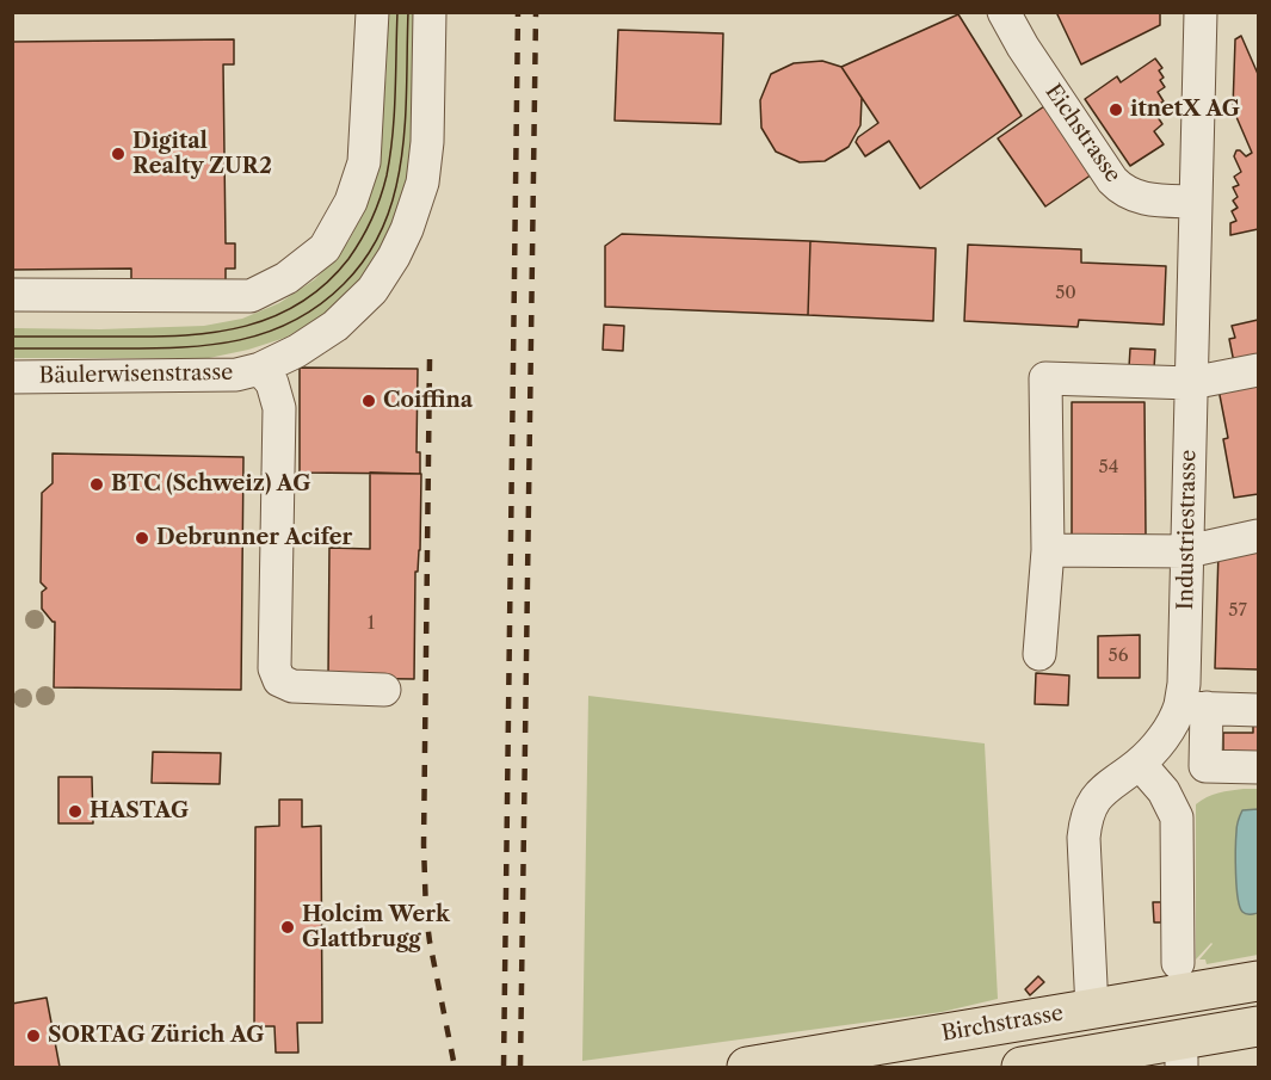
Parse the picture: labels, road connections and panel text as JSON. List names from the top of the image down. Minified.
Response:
{"streets":{"main road":["Birchstrasse"],"street":["Eichstrasse","Bäulerwisenstrasse","Industriestrasse"]},"crossings":[["Eichstrasse","Industriestrasse"],["Industriestrasse","Birchstrasse"]],"places":["itnetX AG","Digital Realty ZUR2","Coiffina","BTC (Schweiz) AG","Debrunner Acifer","HASTAG","Holcim Werk Glattbrugg","SORTAG Zürich AG"],"house_numbers":["50","54","57","1","56"]}
